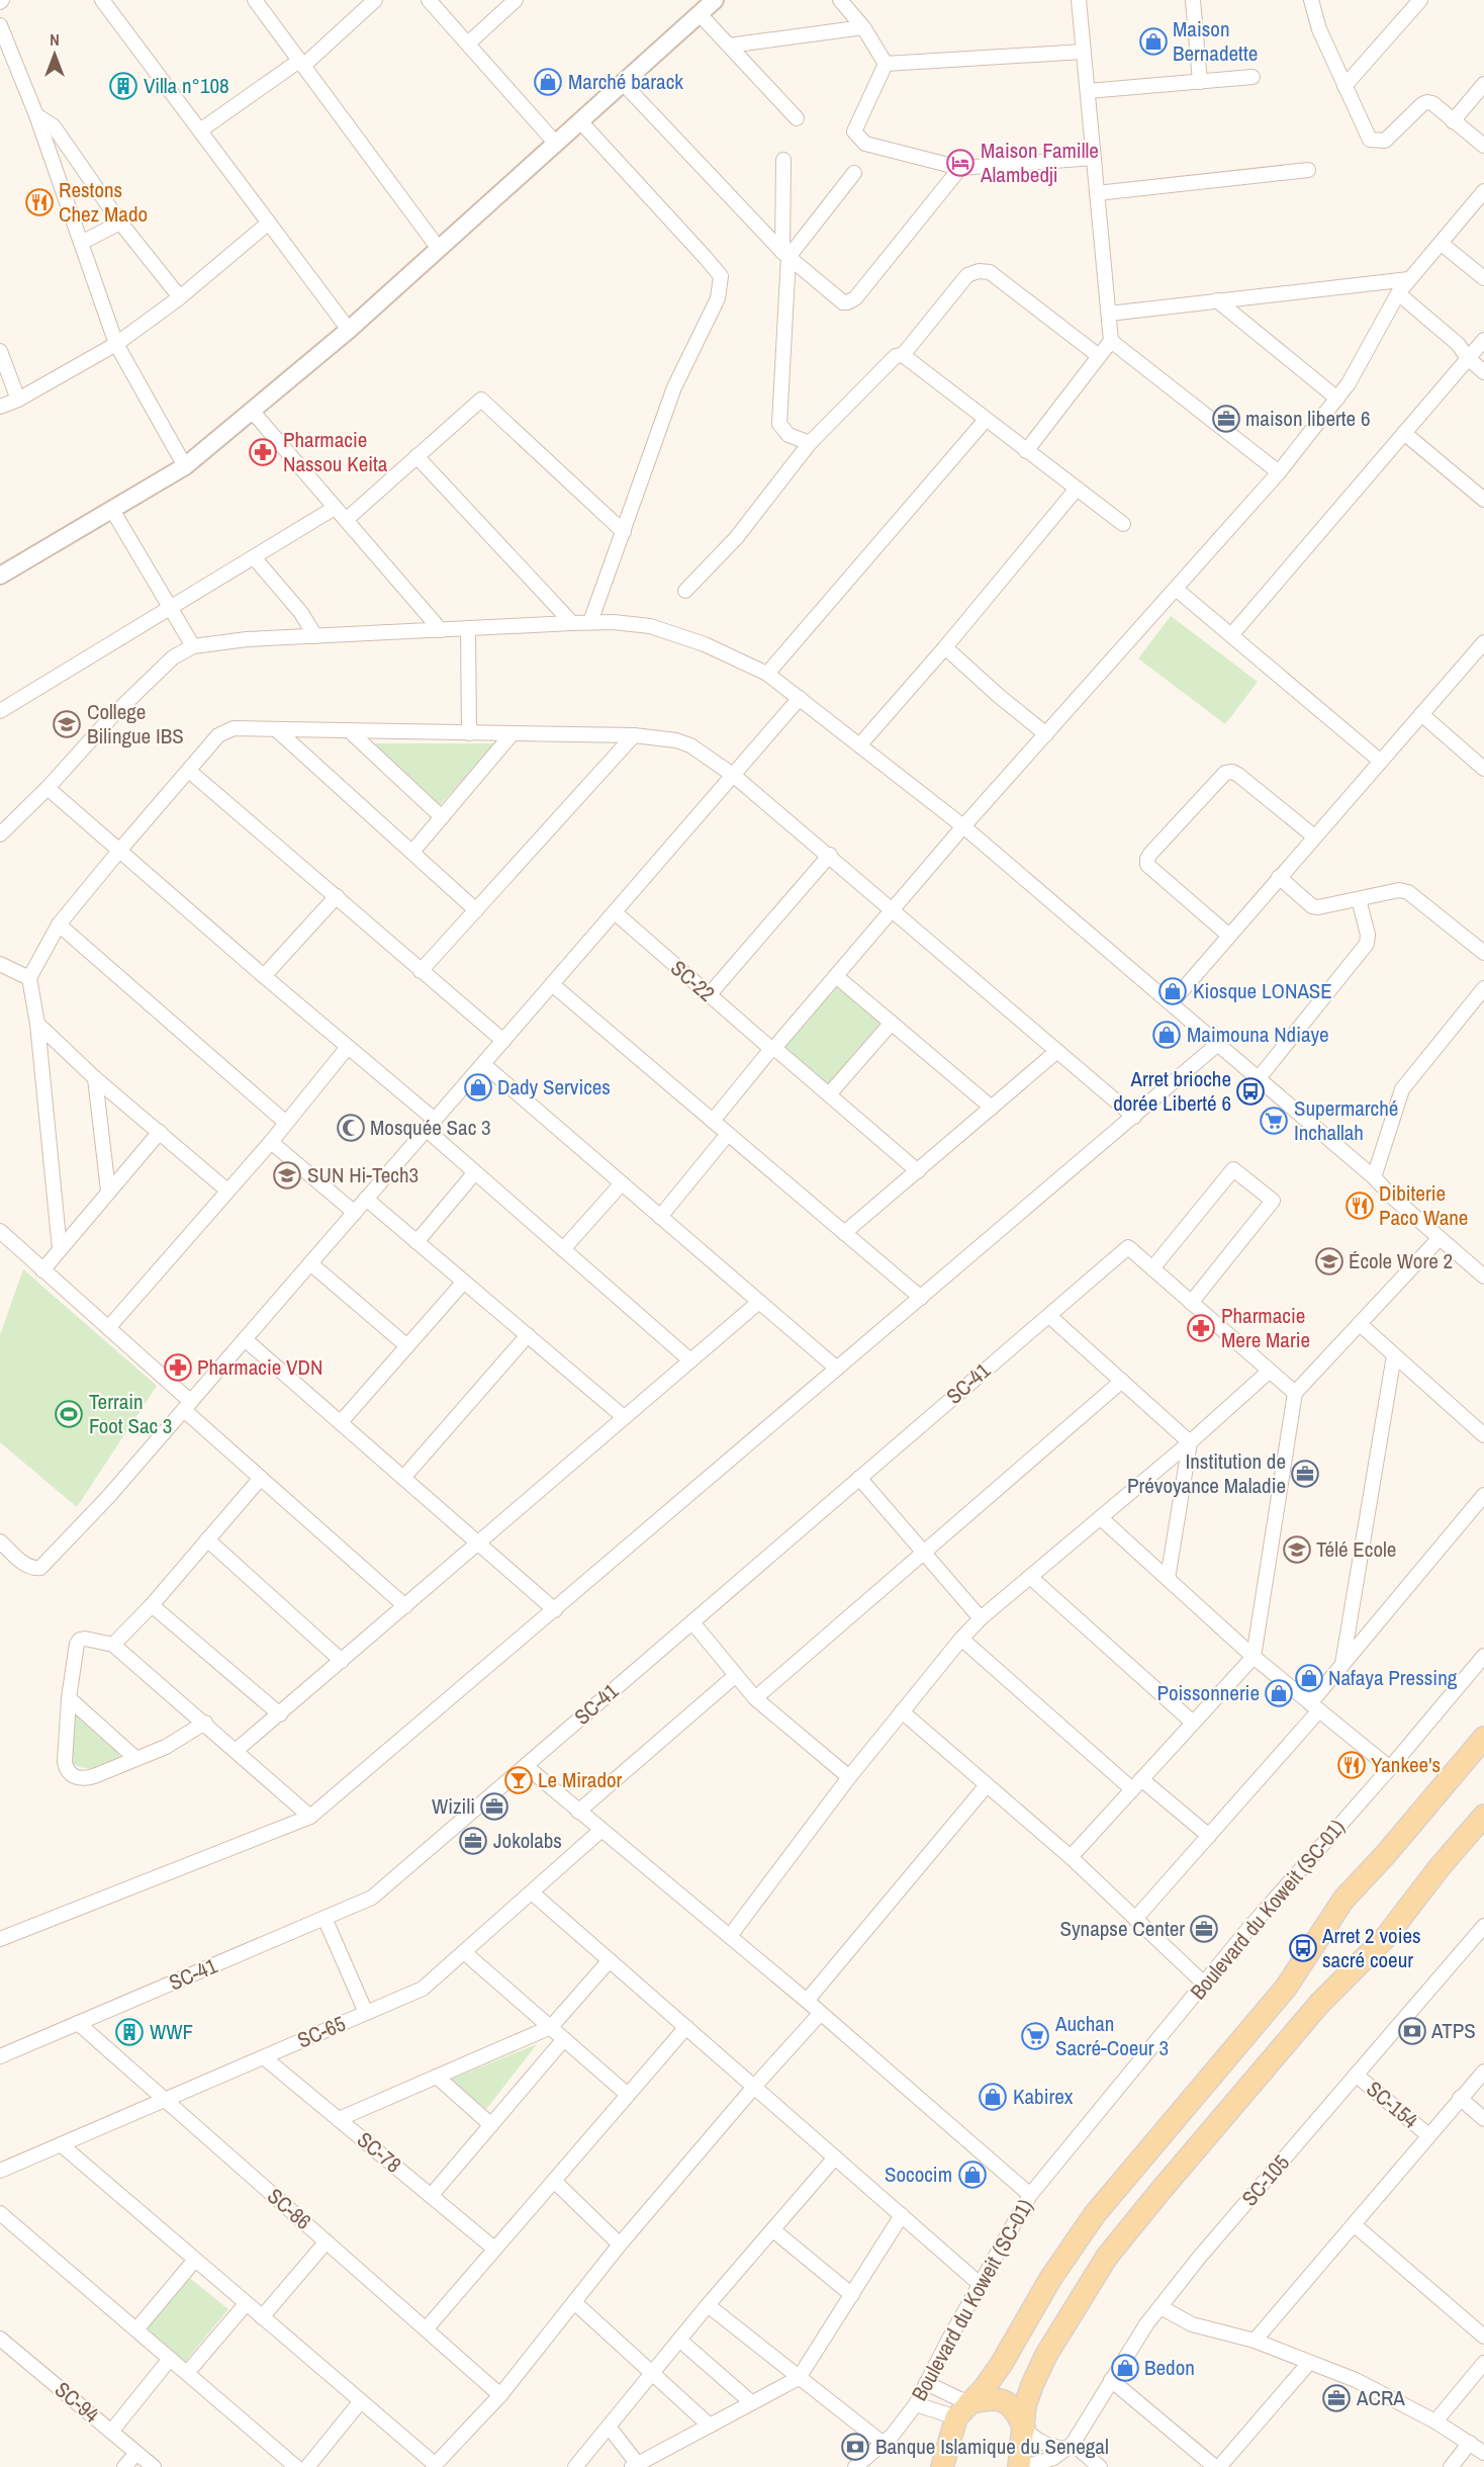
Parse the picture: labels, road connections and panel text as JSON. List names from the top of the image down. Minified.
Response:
{"streets":{"street":["SC-22","SC-41","Boulevard du Koweit (SC-01)","SC-65","SC-154","SC-78","SC-105","SC-86","SC-94"]},"crossings":[["SC-41","SC-86"],["SC-65","SC-78"],["SC-65","SC-86"],["SC-154","SC-105"]],"places":{"shop":["Maison Bernadette","Marché barack","Kiosque LONASE","Maimouna Ndiaye","Dady Services","Nafaya Pressing","Poissonnerie","Kabirex","Sococim","Bedon"],"building":["Villa n°108","WWF"],"hotel":["Maison Famille Alambedji"],"restaurant":["Restons Chez Mado","Dibiterie Paco Wane","Yankee's"],"office":["maison liberte 6","Institution de Prévoyance Maladie","Wizili","Jokolabs","Synapse Center","ACRA"],"pharmacy":["Pharmacie Nassou Keita","Pharmacie Mere Marie","Pharmacie VDN"],"school or university":["College Bilingue IBS","SUN Hi-Tech3","École Wore 2","Télé Ecole"],"bus stop":["Arret brioche dorée Liberté 6","Arret 2 voies sacré coeur"],"supermarket":["Supermarché Inchallah","Auchan Sacré-Coeur 3"],"mosque":["Mosquée Sac 3"],"sports":["Terrain Foot Sac 3"],"bar":["Le Mirador"],"bank":["ATPS","Banque Islamique du Senegal"]},"north":"top"}
